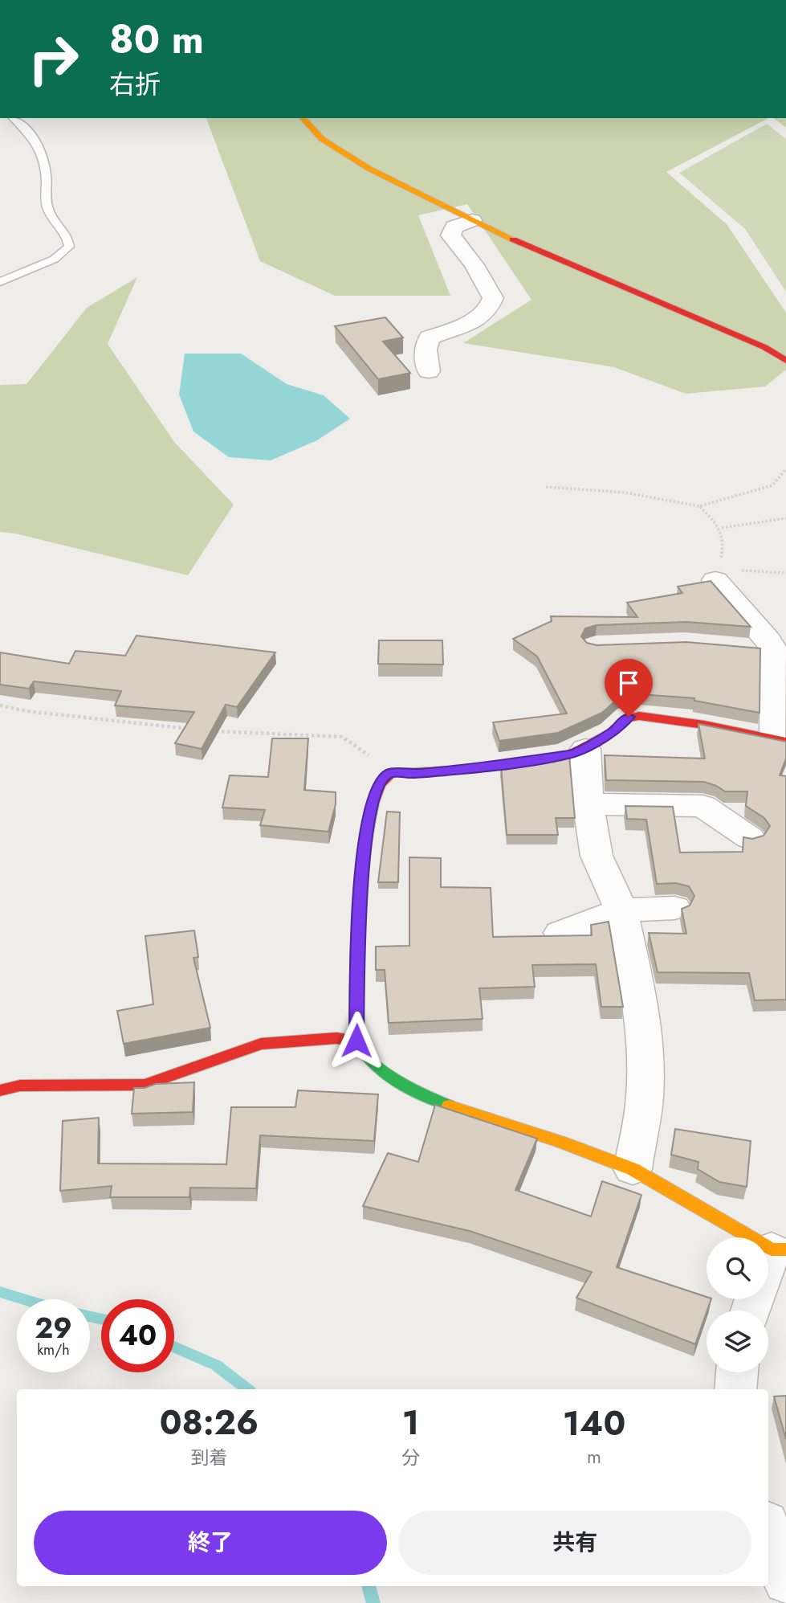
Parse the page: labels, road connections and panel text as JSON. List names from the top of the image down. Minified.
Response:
{"page":{"turn":["80 m","右折"],"speed":"29 km/h","limit":"40","eta":["08:26","到着","1","分","140","m"],"buttons":["終了","共有"]}}
